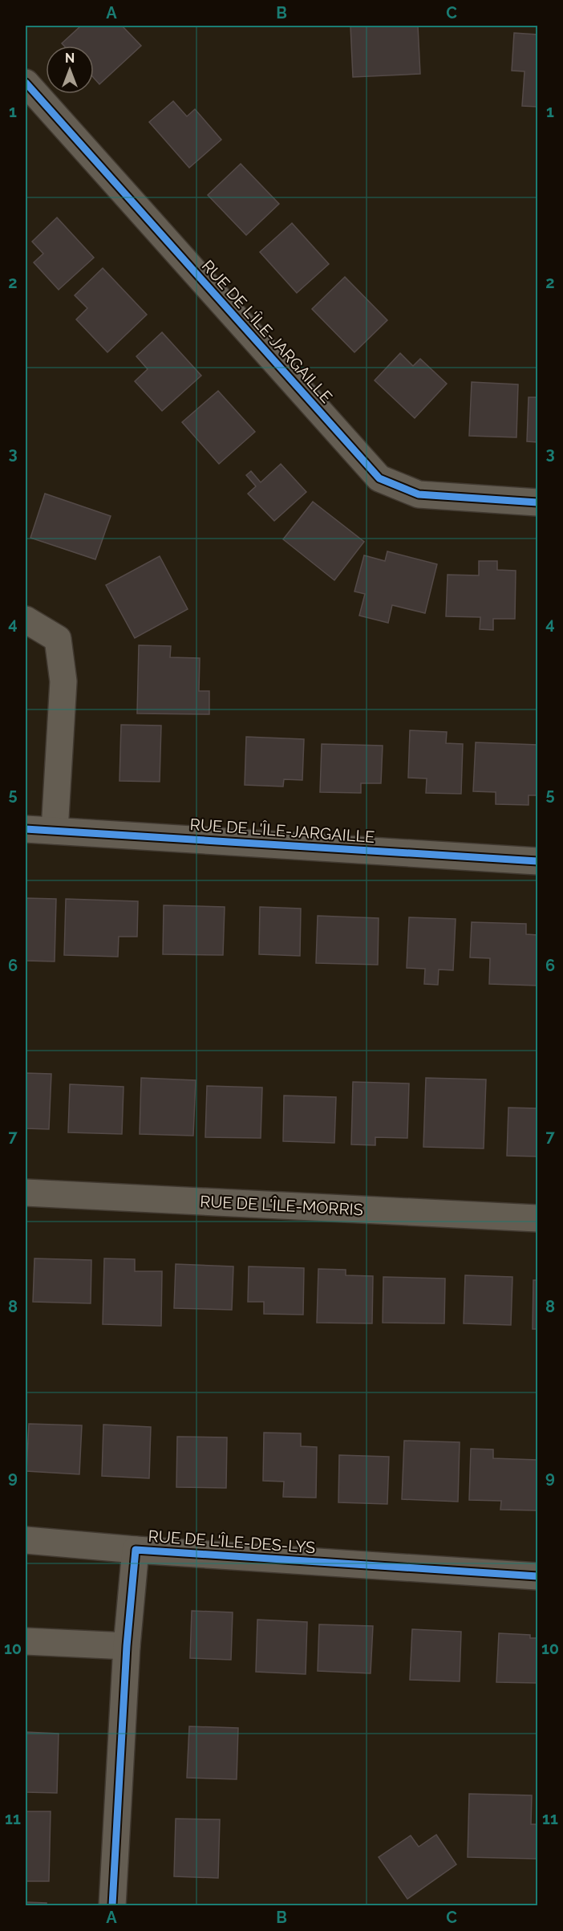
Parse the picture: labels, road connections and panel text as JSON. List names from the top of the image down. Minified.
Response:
{"streets":{"street":["RUE DE L'ÎLE-JARGAILLE","RUE DE L'ÎLE-MORRIS","RUE DE L'ÎLE-DES-LYS"]},"north":"top","grid":{"columns":["A","B","C"],"rows":["1","2","3","4","5","6","7","8","9","10","11"]}}
